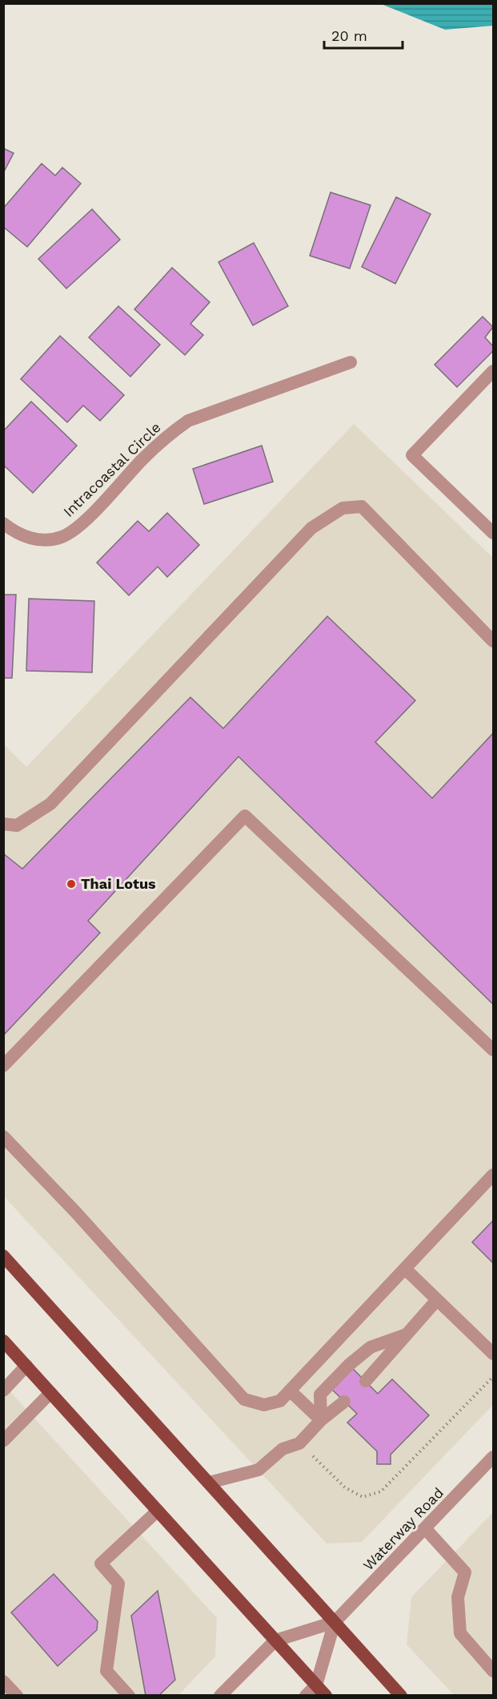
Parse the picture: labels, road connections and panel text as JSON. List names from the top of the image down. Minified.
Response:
{"streets":{"street":["Intracoastal Circle","Waterway Road"]},"places":["Thai Lotus"],"scale_bar":"20 m"}
